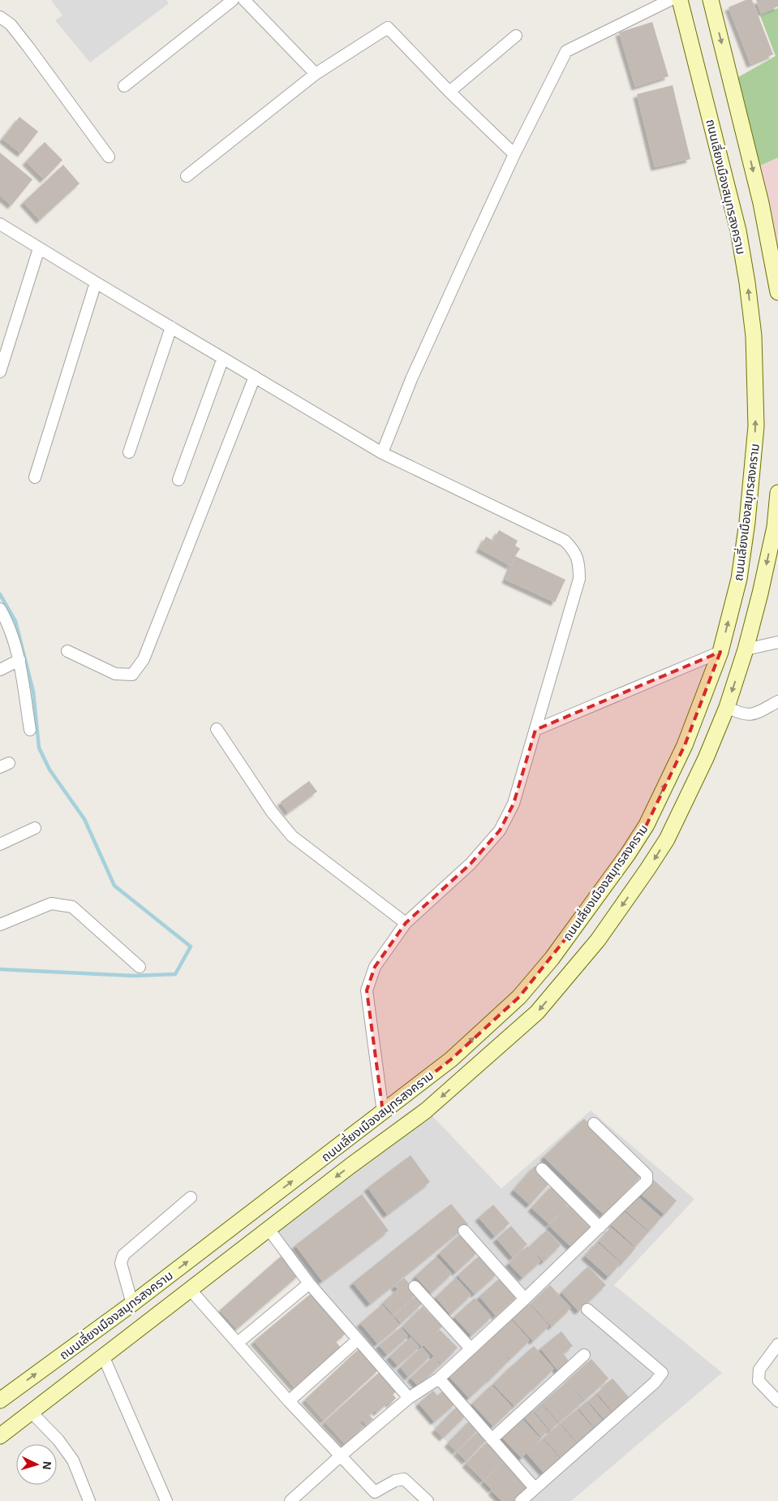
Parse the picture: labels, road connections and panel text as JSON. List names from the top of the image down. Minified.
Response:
{"streets":{"main road":["ถนนเลี่ยงเมืองสมุทรสงคราม"]},"north":"right"}
